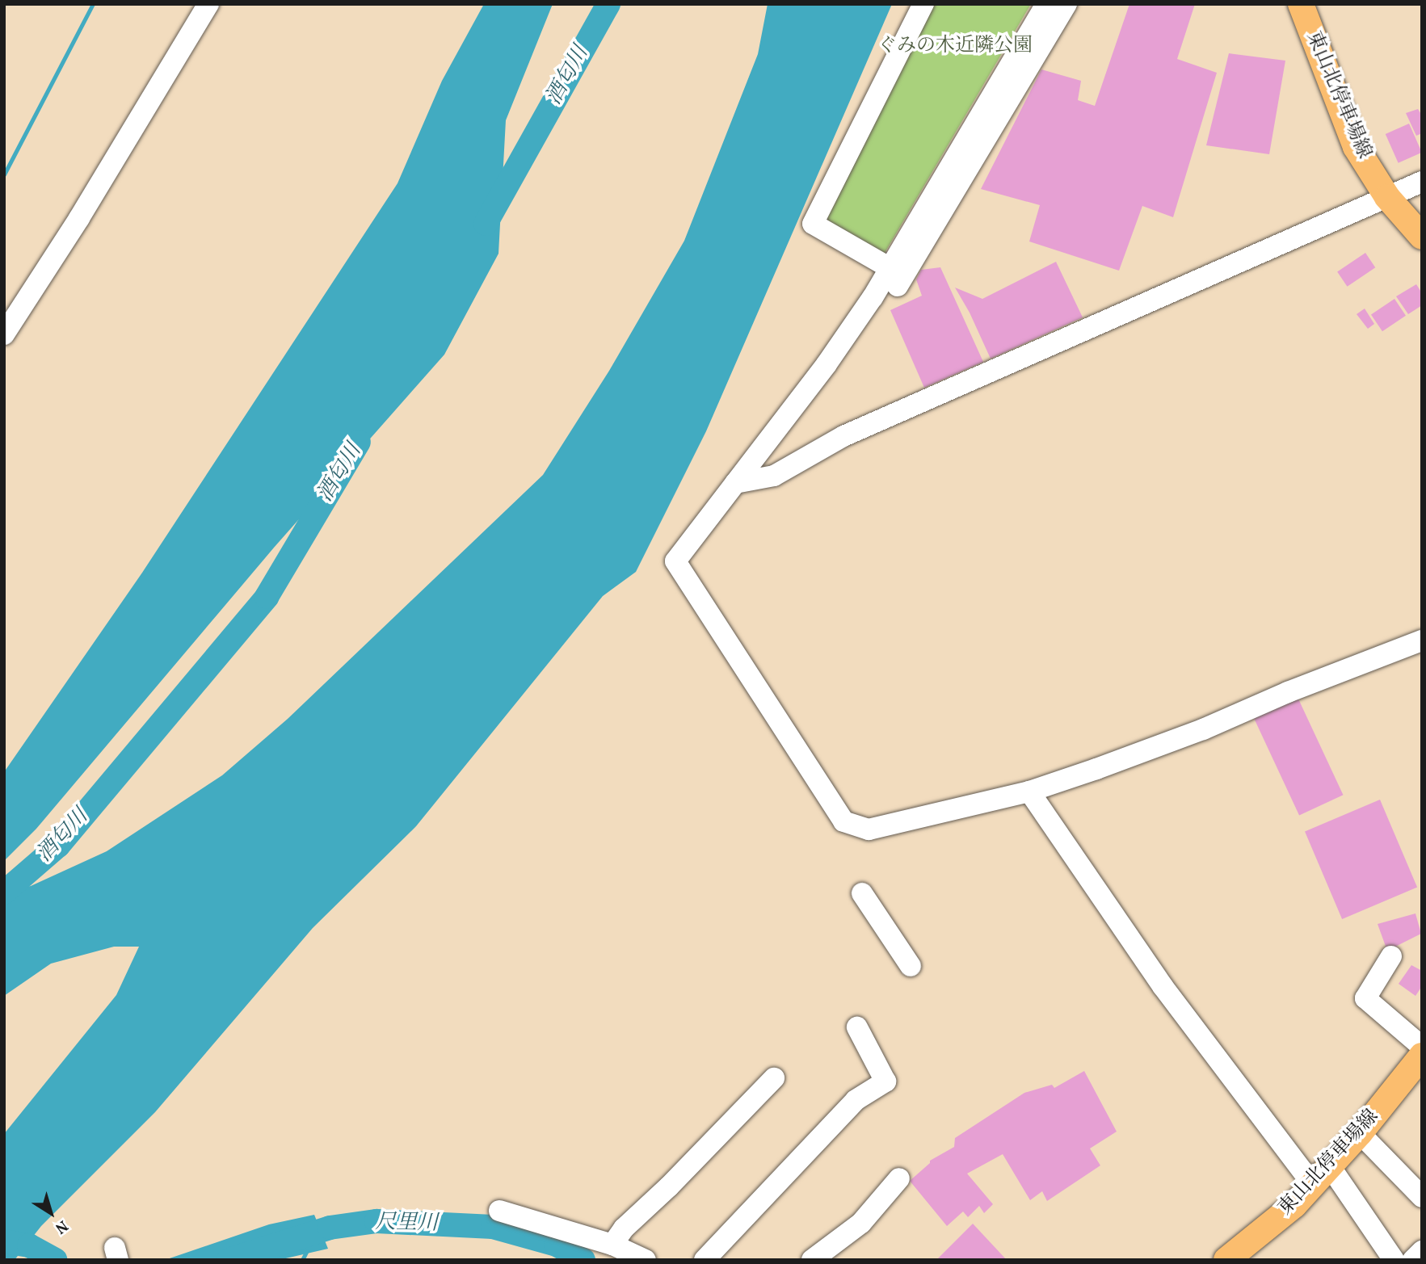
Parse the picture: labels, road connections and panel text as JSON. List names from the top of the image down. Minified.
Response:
{"streets":{"main road":["東山北停車場線"]},"water":["酒匂川","尺里川"],"parks":["ぐみの木近隣公園"],"north":"bottom right"}
